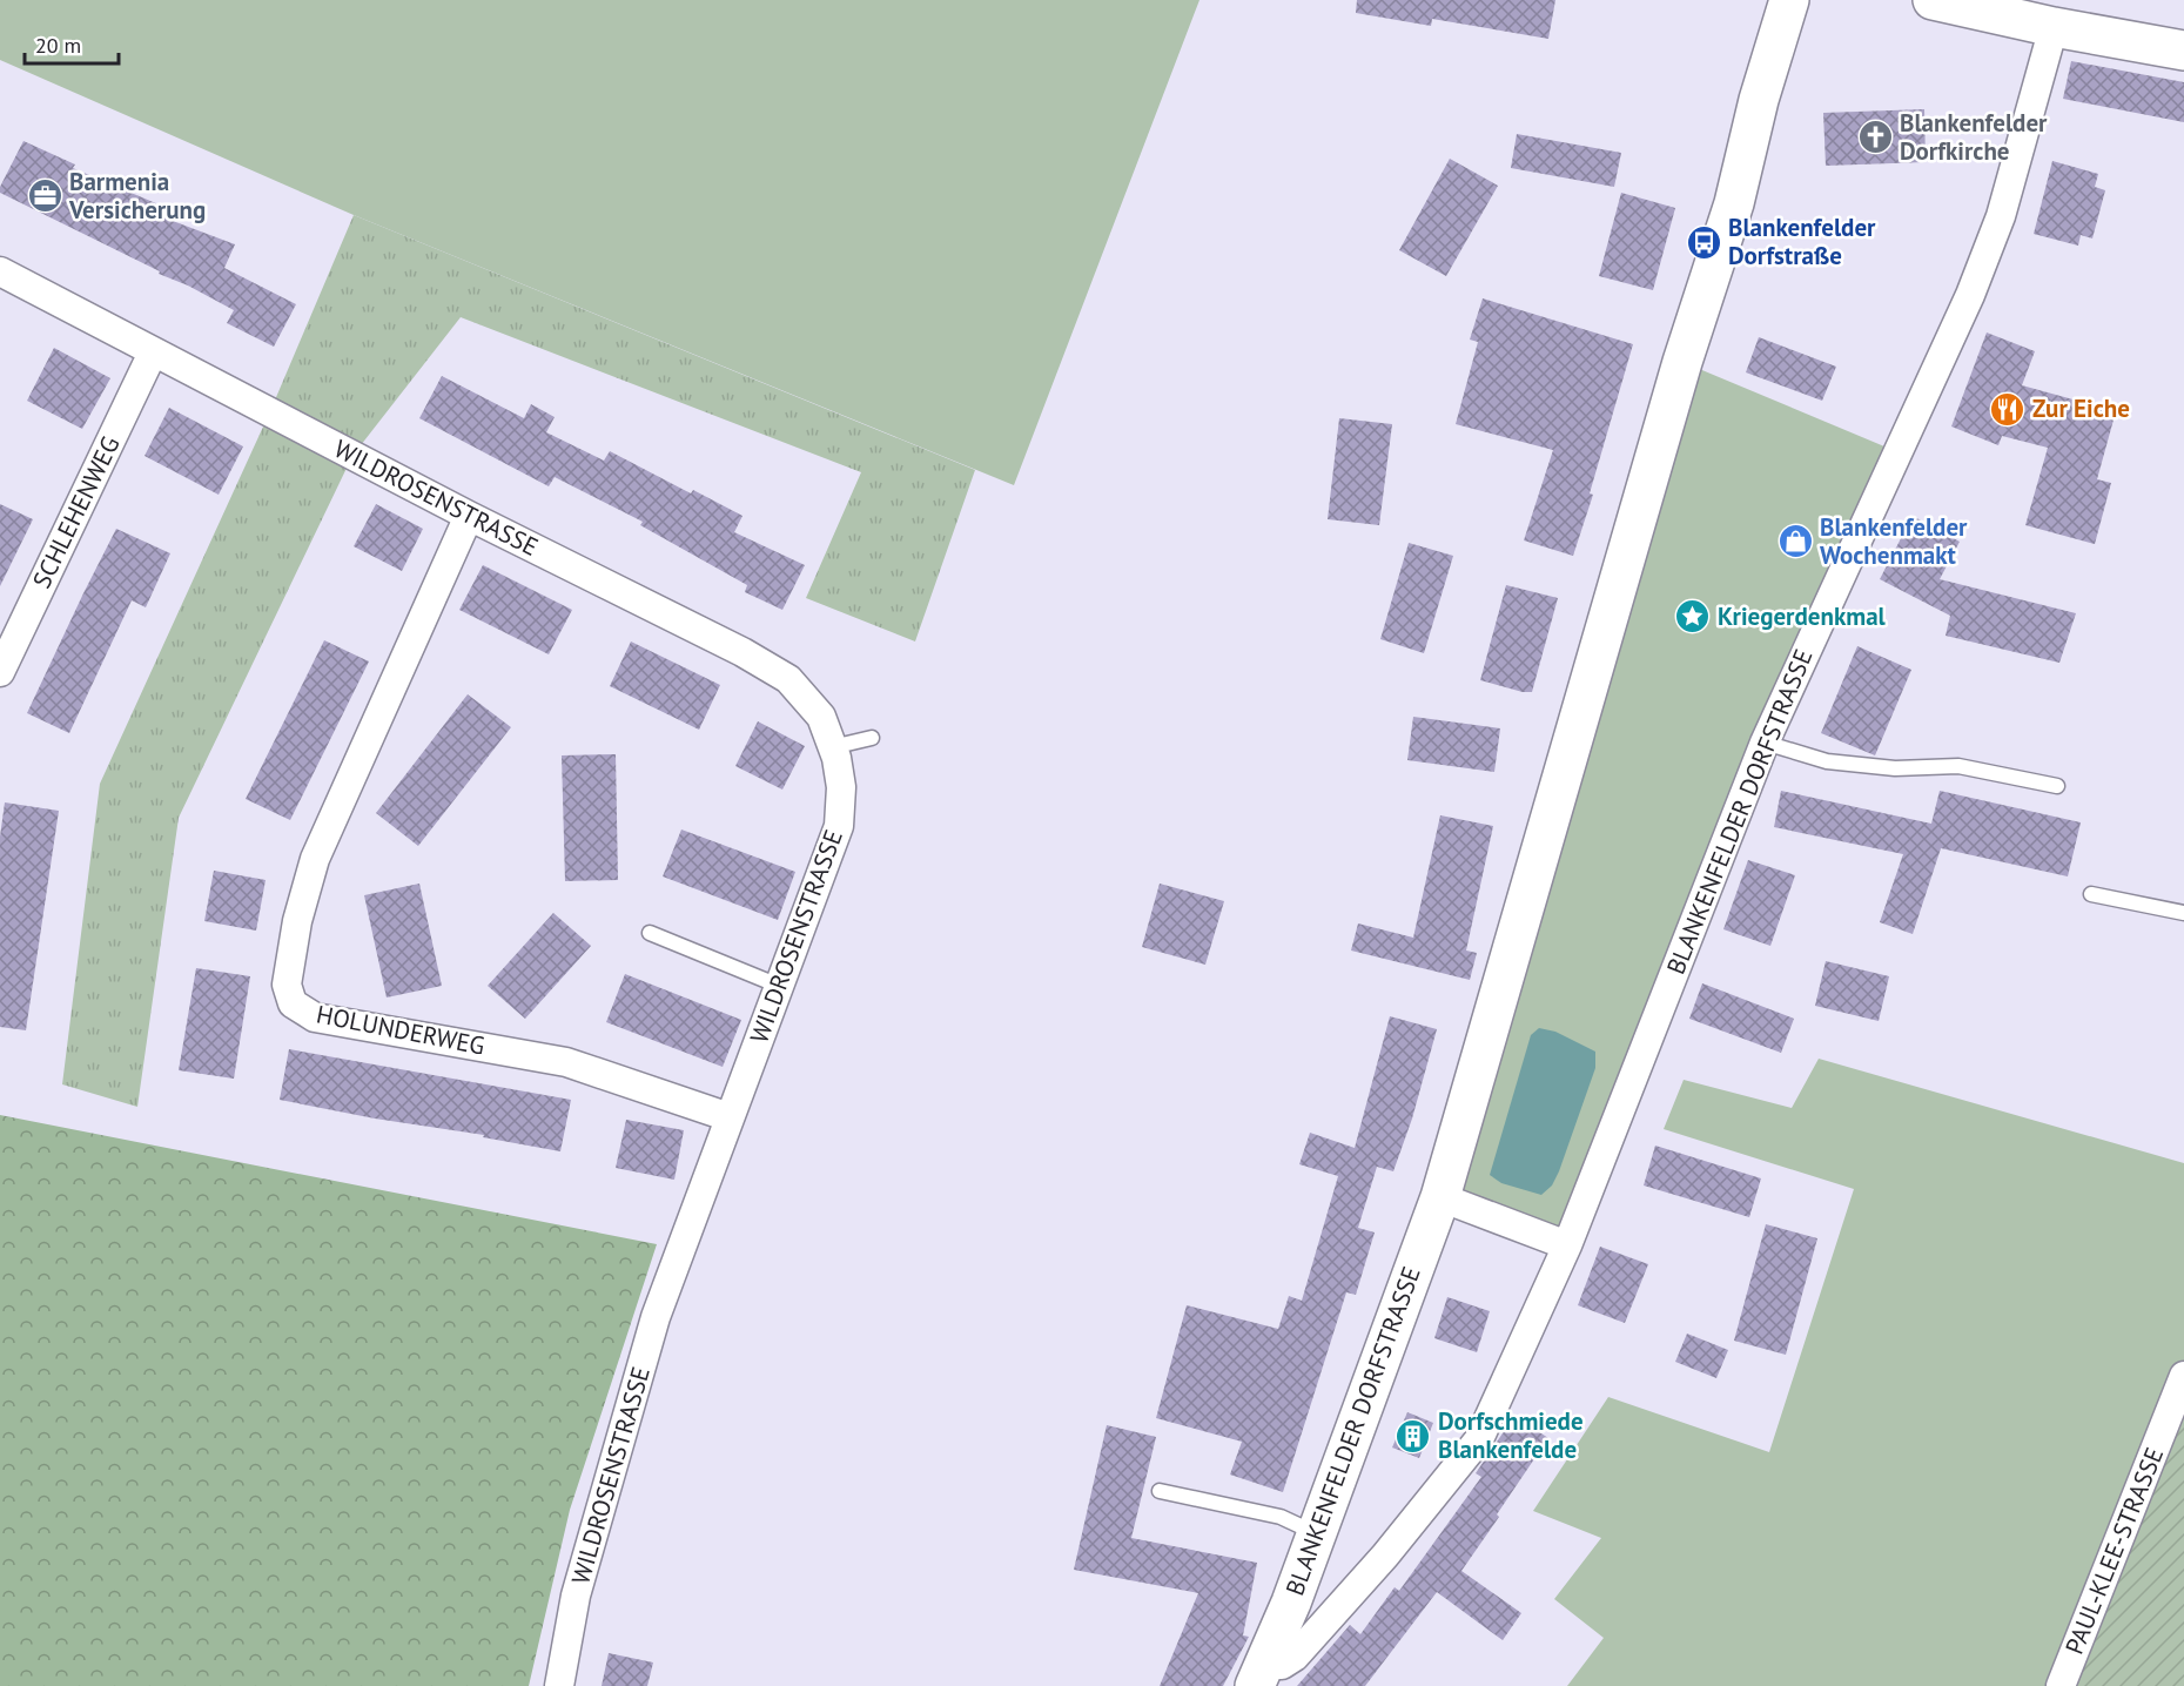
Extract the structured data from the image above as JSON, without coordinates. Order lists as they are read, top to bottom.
{
  "streets": {
    "main road": ["BLANKENFELDER DORFSTRASSE"],
    "street": [
      "WILDROSENSTRASSE",
      "SCHLEHENWEG",
      "HOLUNDERWEG",
      "PAUL-KLEE-STRASSE"
    ]
  },
  "crossings": [
    ["WILDROSENSTRASSE", "SCHLEHENWEG"],
    ["WILDROSENSTRASSE", "HOLUNDERWEG"]
  ],
  "places": {
    "church": ["Blankenfelder Dorfkirche"],
    "office": ["Barmenia Versicherung"],
    "bus stop": ["Blankenfelder Dorfstraße"],
    "restaurant": ["Zur Eiche"],
    "shop": ["Blankenfelder Wochenmakt"],
    "place": ["Kriegerdenkmal"],
    "building": ["Dorfschmiede Blankenfelde"]
  },
  "scale_bar": "20 m"
}
